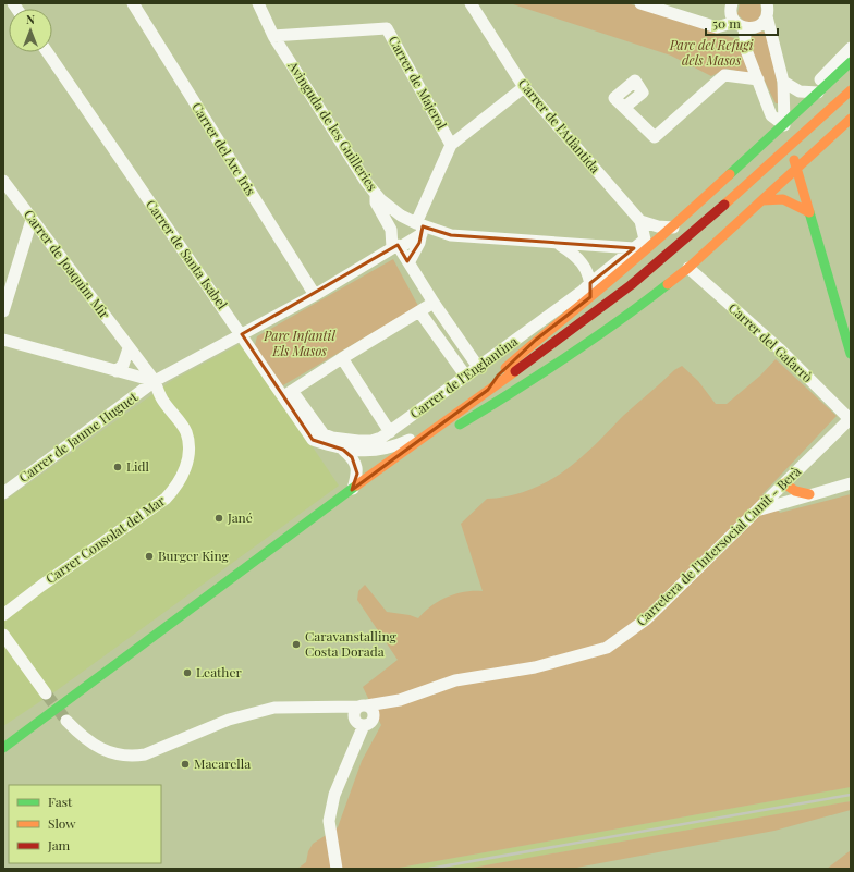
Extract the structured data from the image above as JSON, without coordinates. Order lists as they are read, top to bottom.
{
  "streets": {
    "street": [
      "Carrer de Majerol",
      "Avinguda de les Guilleries",
      "Carrer de l'Atlàntida",
      "Carrer del Arc Iris",
      "Carrer de Santa Isabel",
      "Carrer de Joaquim Mir",
      "Carrer del Gafarrò",
      "Carrer de l'Englantina",
      "Carrer de Jaume Huguet",
      "Carrer Consolat del Mar",
      "Carretera de l'Intersocial Cunit - Berà"
    ]
  },
  "crossings": [
    ["Carrer de Majerol", "Avinguda de les Guilleries"],
    ["Avinguda de les Guilleries", "Carrer de l'Englantina"],
    ["Avinguda de les Guilleries", "Carrer de Jaume Huguet"],
    ["Carrer de l'Atlàntida", "Carrer de l'Englantina"],
    ["Carrer del Arc Iris", "Carrer de Jaume Huguet"],
    ["Carrer de Santa Isabel", "Carrer de l'Englantina"],
    ["Carrer de Santa Isabel", "Carrer de Jaume Huguet"],
    ["Carrer de Joaquim Mir", "Carrer de Jaume Huguet"],
    ["Carrer de Joaquim Mir", "Carrer Consolat del Mar"],
    ["Carrer del Gafarrò", "Carretera de l'Intersocial Cunit - Berà"],
    ["Carrer de Jaume Huguet", "Carrer Consolat del Mar"]
  ],
  "parks": ["Parc del Refugi dels Masos", "Parc Infantil Els Masos"],
  "places": [
    "Lidl",
    "Jané",
    "Burger King",
    "Caravanstalling Costa Dorada",
    "Leather",
    "Macarella"
  ],
  "legend": ["Fast", "Slow", "Jam"],
  "scale_bar": "50 m",
  "north": "top"
}
